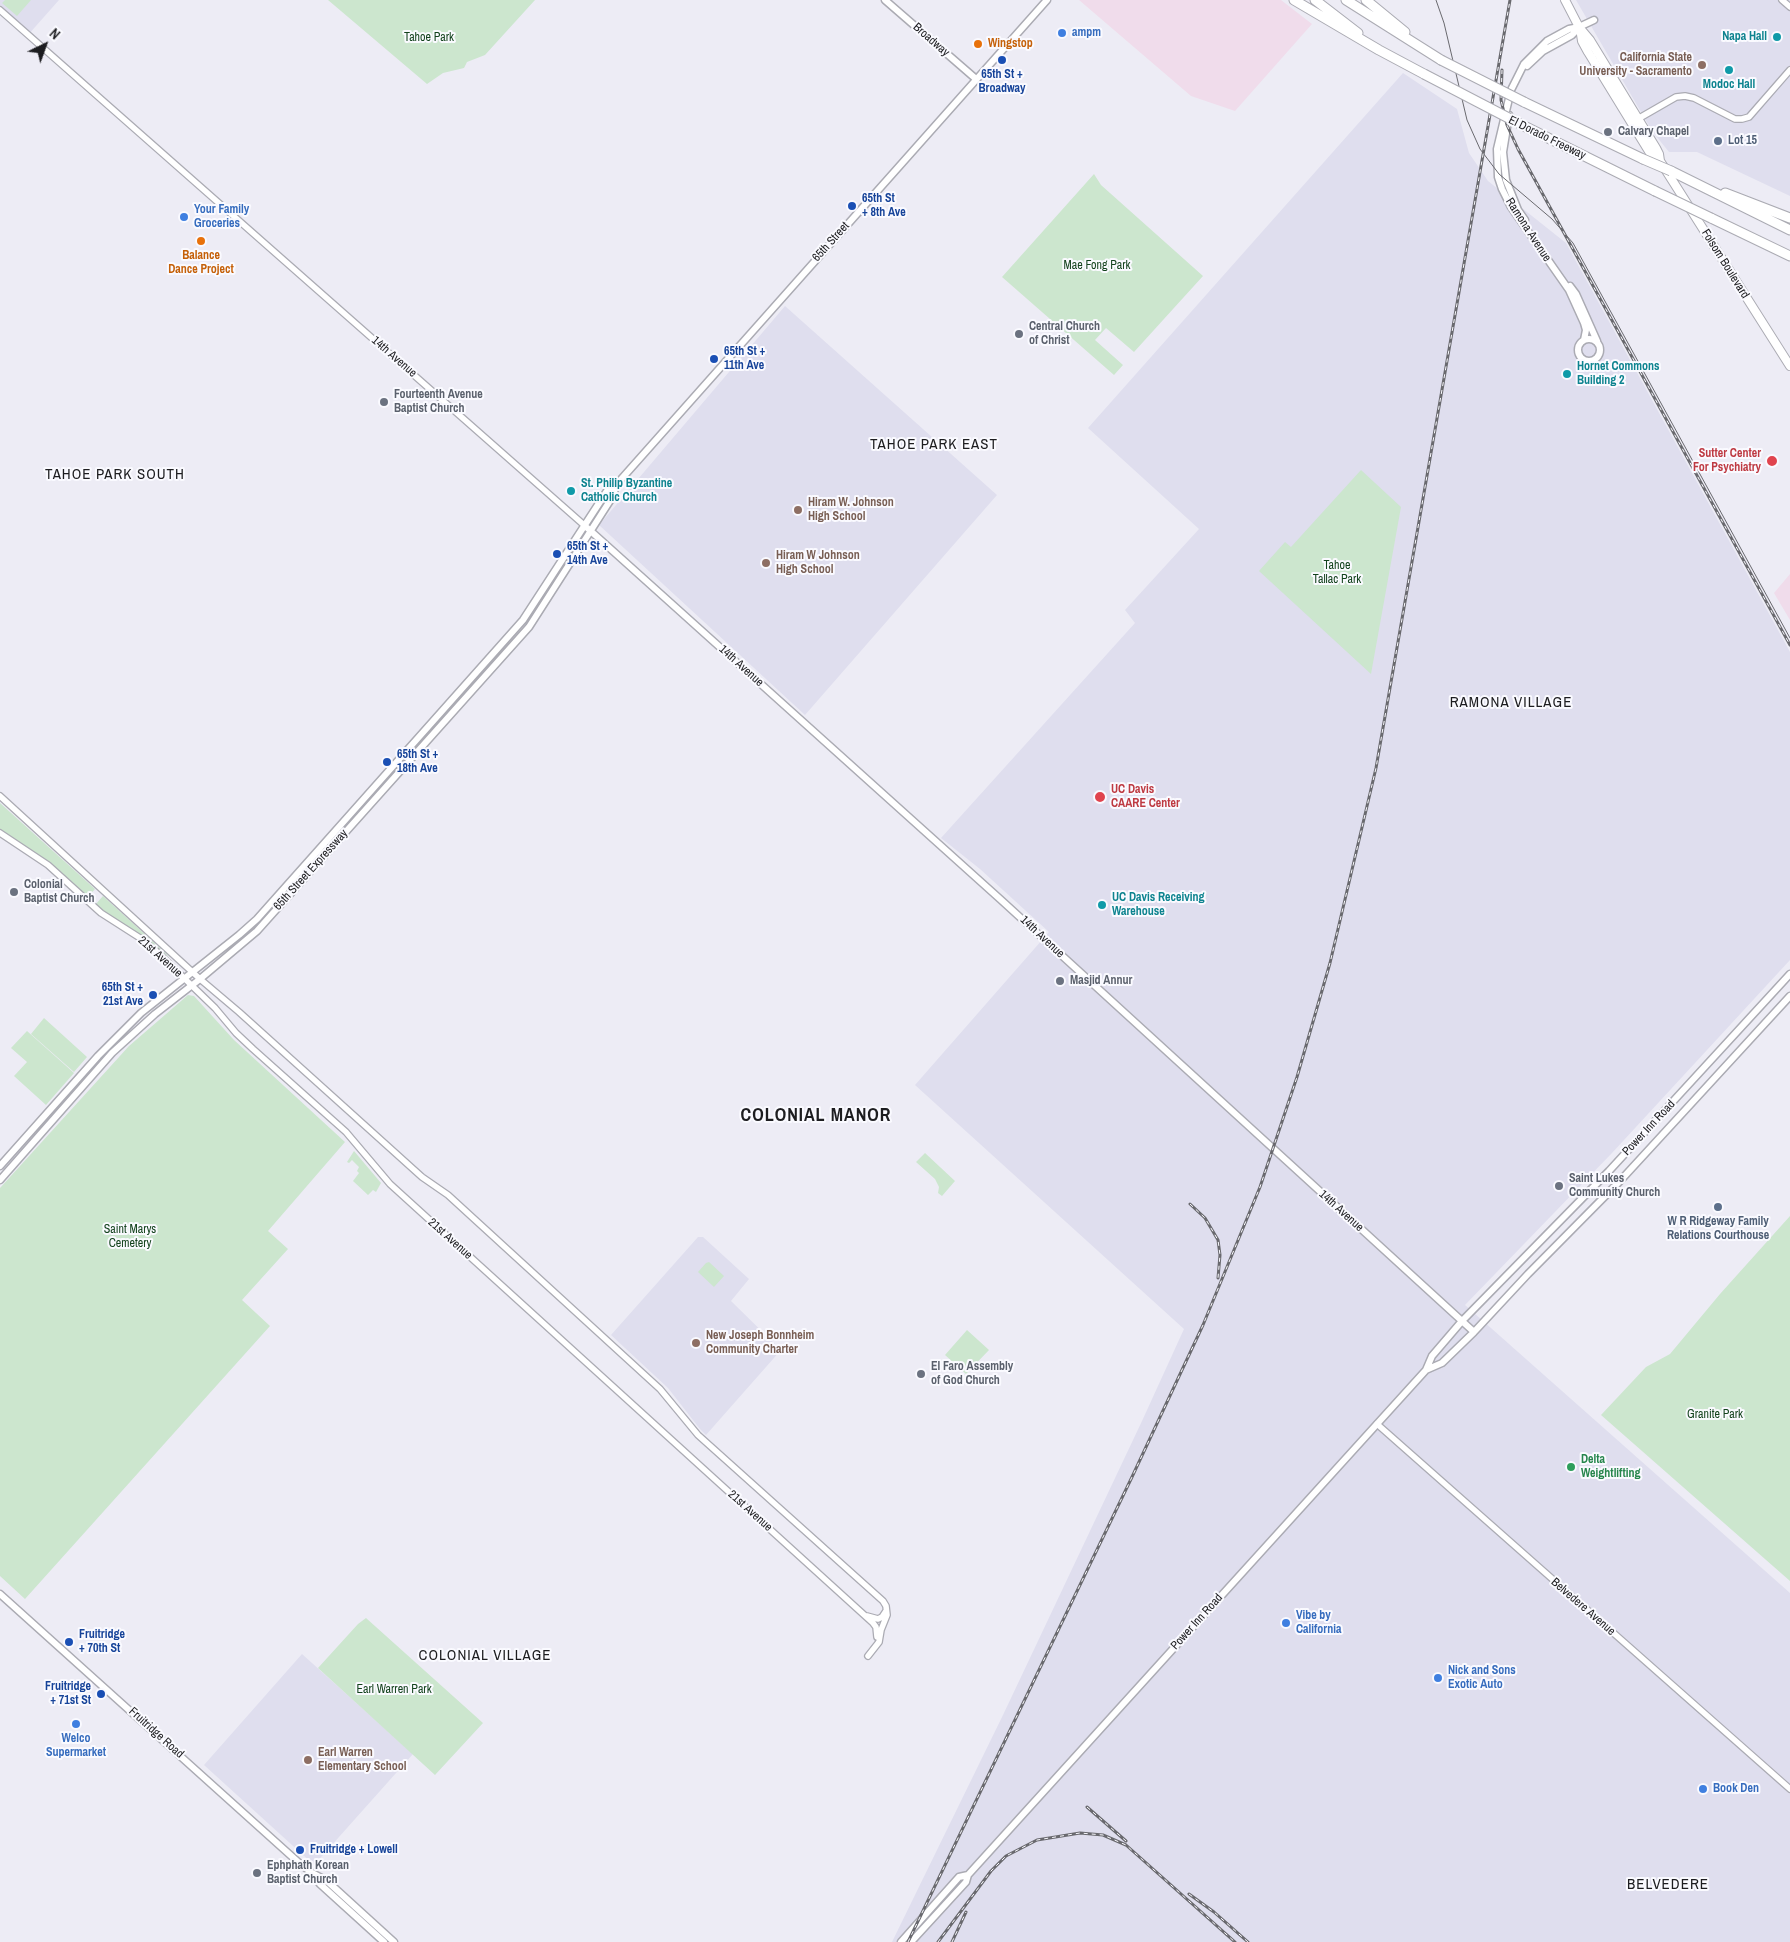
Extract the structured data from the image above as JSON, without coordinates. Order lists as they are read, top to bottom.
{
  "streets": {
    "highway": ["El Dorado Freeway"],
    "main road": [
      "Broadway",
      "Ramona Avenue",
      "65th Street",
      "Folsom Boulevard",
      "14th Avenue",
      "65th Street Expressway",
      "Power Inn Road",
      "Fruitridge Road"
    ],
    "street": ["21st Avenue", "Belvedere Avenue"]
  },
  "crossings": [
    ["Broadway", "65th Street"],
    ["Ramona Avenue", "Folsom Boulevard"],
    ["65th Street", "14th Avenue"],
    ["65th Street", "65th Street Expressway"],
    ["14th Avenue", "65th Street Expressway"],
    ["14th Avenue", "Power Inn Road"],
    ["65th Street Expressway", "21st Avenue"],
    ["Power Inn Road", "Belvedere Avenue"]
  ],
  "districts": [
    "TAHOE PARK EAST",
    "TAHOE PARK SOUTH",
    "RAMONA VILLAGE",
    "COLONIAL MANOR",
    "COLONIAL VILLAGE",
    "BELVEDERE"
  ],
  "parks": [
    "Tahoe Park",
    "Mae Fong Park",
    "Tahoe Tallac Park",
    "Saint Marys Cemetery",
    "Granite Park",
    "Earl Warren Park"
  ],
  "places": [
    "ampm",
    "Napa Hall",
    "Wingstop",
    "65th St + Broadway",
    "California State University - Sacramento",
    "Modoc Hall",
    "Calvary Chapel",
    "Lot 15",
    "65th St + 8th Ave",
    "Your Family Groceries",
    "Balance Dance Project",
    "Central Church of Christ",
    "65th St + 11th Ave",
    "Hornet Commons Building 2",
    "Fourteenth Avenue Baptist Church",
    "Sutter Center For Psychiatry",
    "St. Philip Byzantine Catholic Church",
    "Hiram W. Johnson High School",
    "65th St + 14th Ave",
    "Hiram W Johnson High School",
    "65th St + 18th Ave",
    "UC Davis CAARE Center",
    "Colonial Baptist Church",
    "UC Davis Receiving Warehouse",
    "Masjid Annur",
    "65th St + 21st Ave",
    "Saint Lukes Community Church",
    "W R Ridgeway Family Relations Courthouse",
    "New Joseph Bonnheim Community Charter",
    "El Faro Assembly of God Church",
    "Delta Weightlifting",
    "Vibe by California",
    "Fruitridge + 70th St",
    "Nick and Sons Exotic Auto",
    "Fruitridge + 71st St",
    "Welco Supermarket",
    "Earl Warren Elementary School",
    "Book Den",
    "Fruitridge + Lowell",
    "Ephphath Korean Baptist Church"
  ],
  "north": "top right"
}
